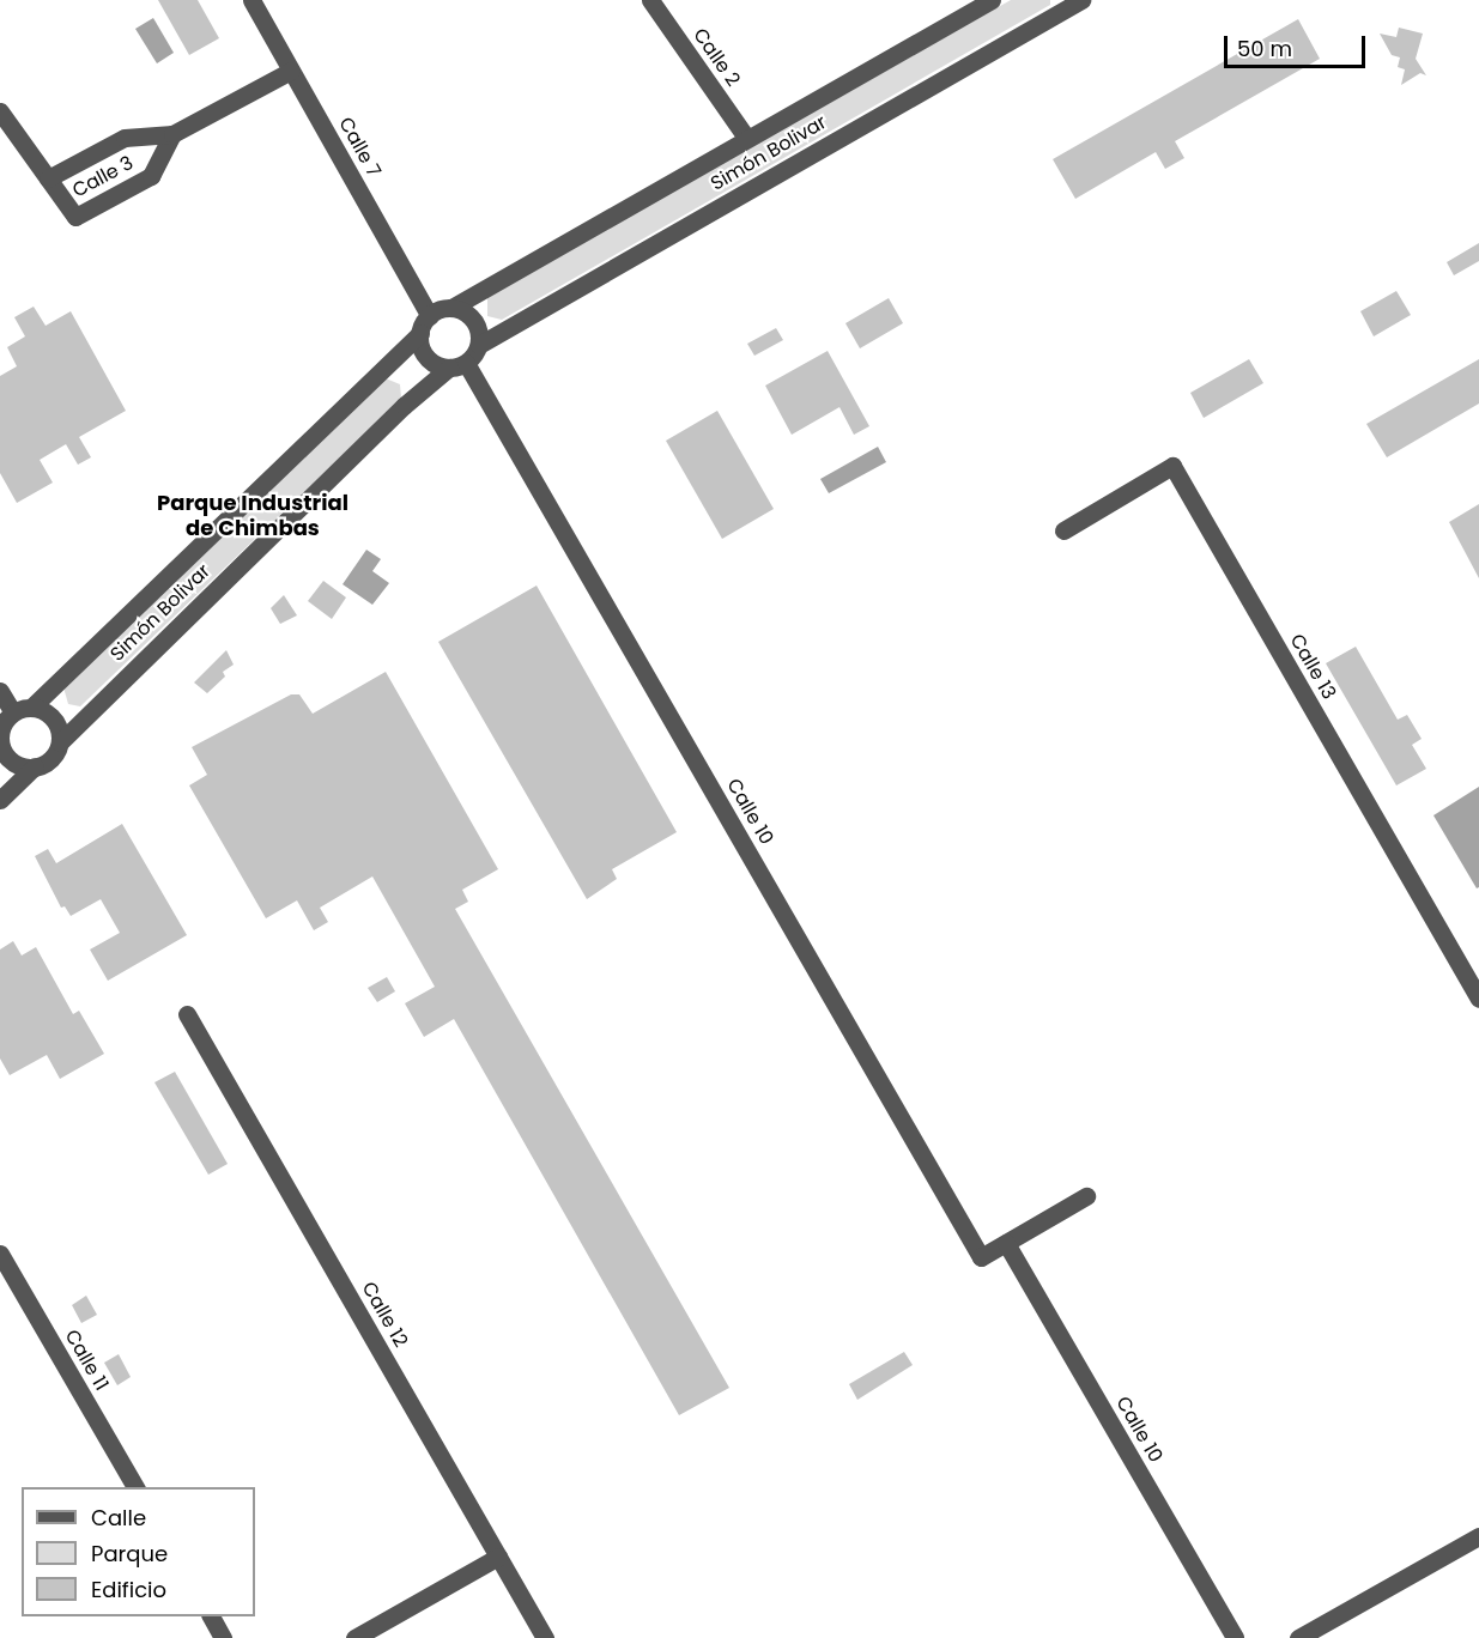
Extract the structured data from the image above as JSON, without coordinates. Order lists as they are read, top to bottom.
{
  "streets": {
    "street": [
      "Calle 2",
      "Calle 7",
      "Simón Bolivar",
      "Calle 3",
      "Calle 13",
      "Calle 10",
      "Calle 12",
      "Calle 11"
    ]
  },
  "crossings": [
    ["Calle 2", "Simón Bolivar"],
    ["Calle 7", "Simón Bolivar"],
    ["Calle 7", "Calle 3"],
    ["Calle 7", "Calle 10"],
    ["Simón Bolivar", "Calle 10"]
  ],
  "districts": ["Parque Industrial de Chimbas"],
  "legend": ["Calle", "Parque", "Edificio"],
  "scale_bar": "50 m"
}
